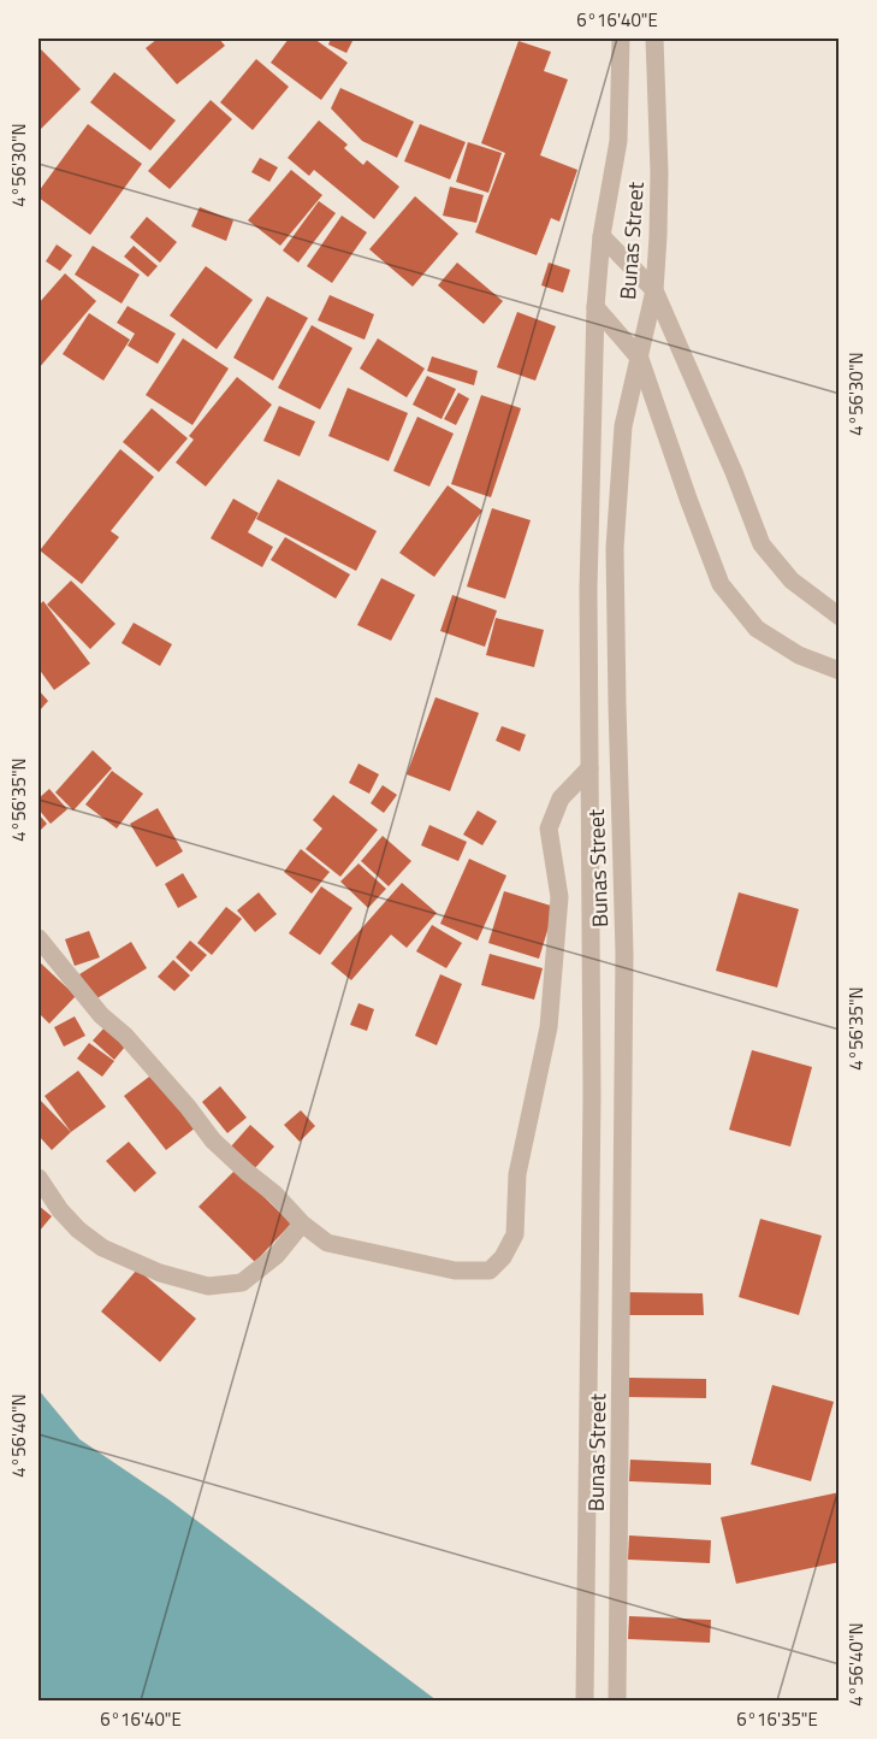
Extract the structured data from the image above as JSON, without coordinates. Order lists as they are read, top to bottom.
{
  "streets": {
    "street": ["Bunas Street"]
  },
  "coordinates": [
    "6°16'40\"E",
    "4°56'30\"N",
    "4°56'35\"N",
    "4°56'40\"N",
    "6°16'35\"E"
  ]
}
